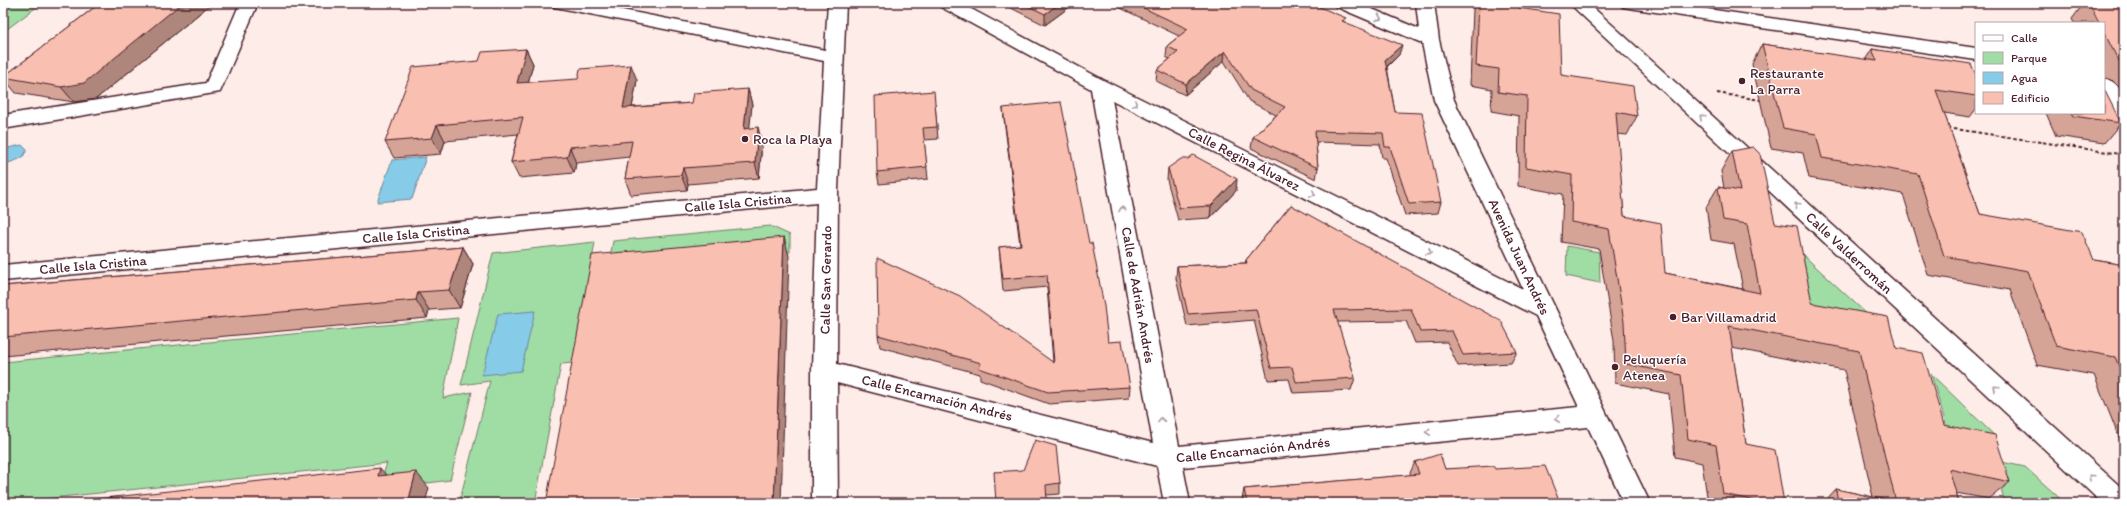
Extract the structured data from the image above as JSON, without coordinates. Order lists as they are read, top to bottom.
{
  "streets": {
    "street": [
      "Calle Regina Álvarez",
      "Calle Isla Cristina",
      "Calle Valderromán",
      "Avenida Juan Andrés",
      "Calle San Gerardo",
      "Calle de Adrián Andrés",
      "Calle Encarnación Andrés"
    ]
  },
  "crossings": [
    ["Calle Regina Álvarez", "Avenida Juan Andrés"],
    ["Calle Regina Álvarez", "Calle de Adrián Andrés"],
    ["Calle Isla Cristina", "Calle San Gerardo"],
    ["Avenida Juan Andrés", "Calle Encarnación Andrés"],
    ["Calle San Gerardo", "Calle Encarnación Andrés"],
    ["Calle de Adrián Andrés", "Calle Encarnación Andrés"]
  ],
  "one_way": [
    "Calle Regina Álvarez",
    "Calle Valderromán",
    "Calle de Adrián Andrés",
    "Calle Encarnación Andrés"
  ],
  "places": [
    "Restaurante La Parra",
    "Roca la Playa",
    "Bar Villamadrid",
    "Peluquería Atenea"
  ],
  "legend": [
    "Calle",
    "Parque",
    "Agua",
    "Edificio"
  ]
}
